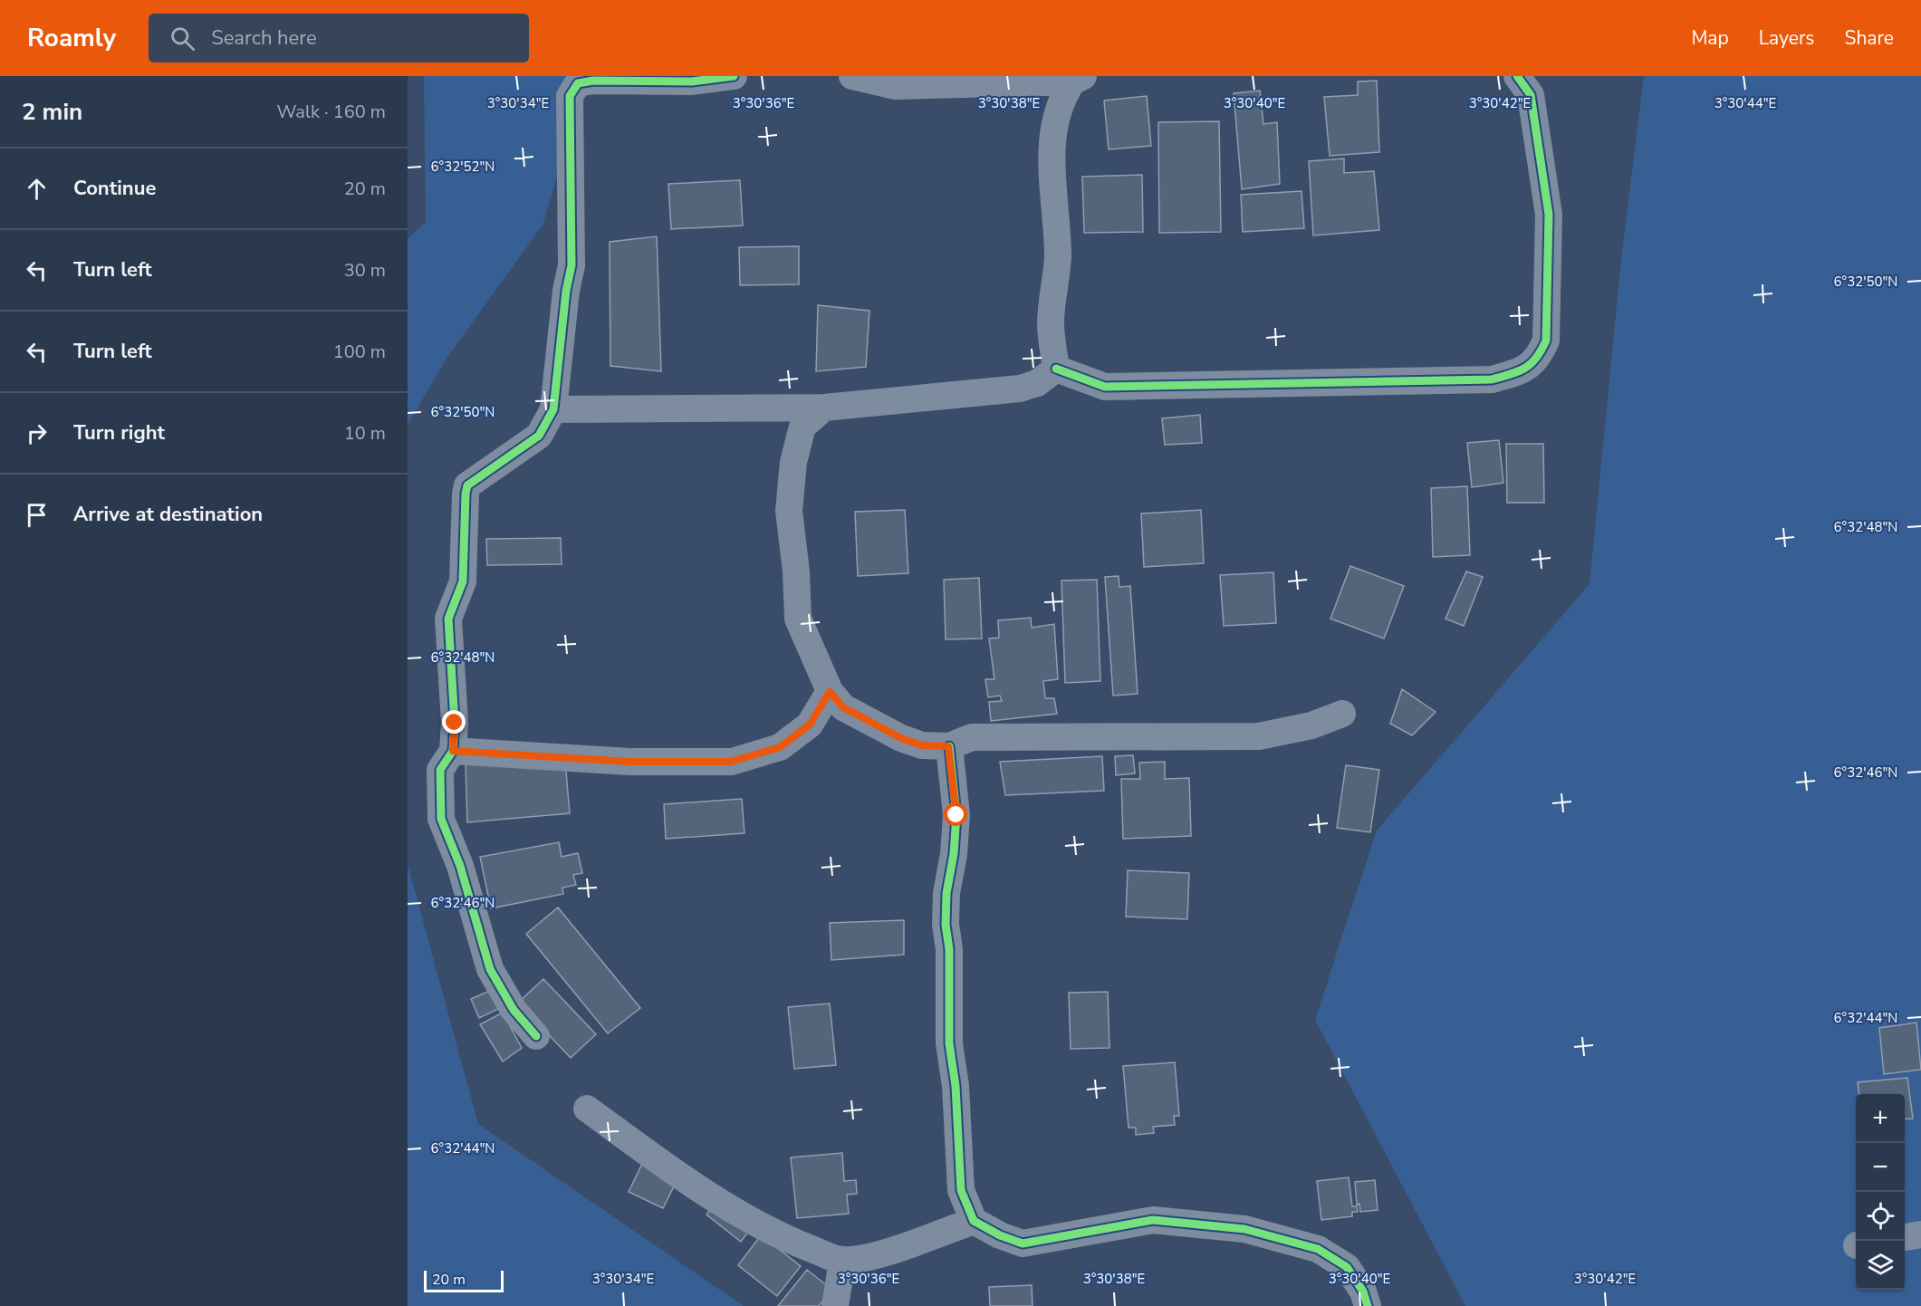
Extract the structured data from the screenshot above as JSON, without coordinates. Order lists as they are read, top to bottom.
{
  "scale_bar": "20 m",
  "page": {
    "header": "Roamly",
    "search": "Search here",
    "nav": ["Map", "Layers", "Share"],
    "heading": ["2 min", "Walk · 160 m"],
    "list": [
      ["Continue", "20 m"],
      ["Turn left", "30 m"],
      ["Turn left", "100 m"],
      ["Turn right", "10 m"],
      "Arrive at destination"
    ],
    "map_buttons": ["+", "−"],
    "scale": "20 m"
  },
  "coordinates": [
    "3°30'34\"E",
    "3°30'36\"E",
    "3°30'38\"E",
    "3°30'40\"E",
    "3°30'42\"E",
    "3°30'44\"E",
    "6°32'52\"N",
    "6°32'50\"N",
    "6°32'48\"N",
    "6°32'46\"N",
    "6°32'44\"N"
  ]
}
